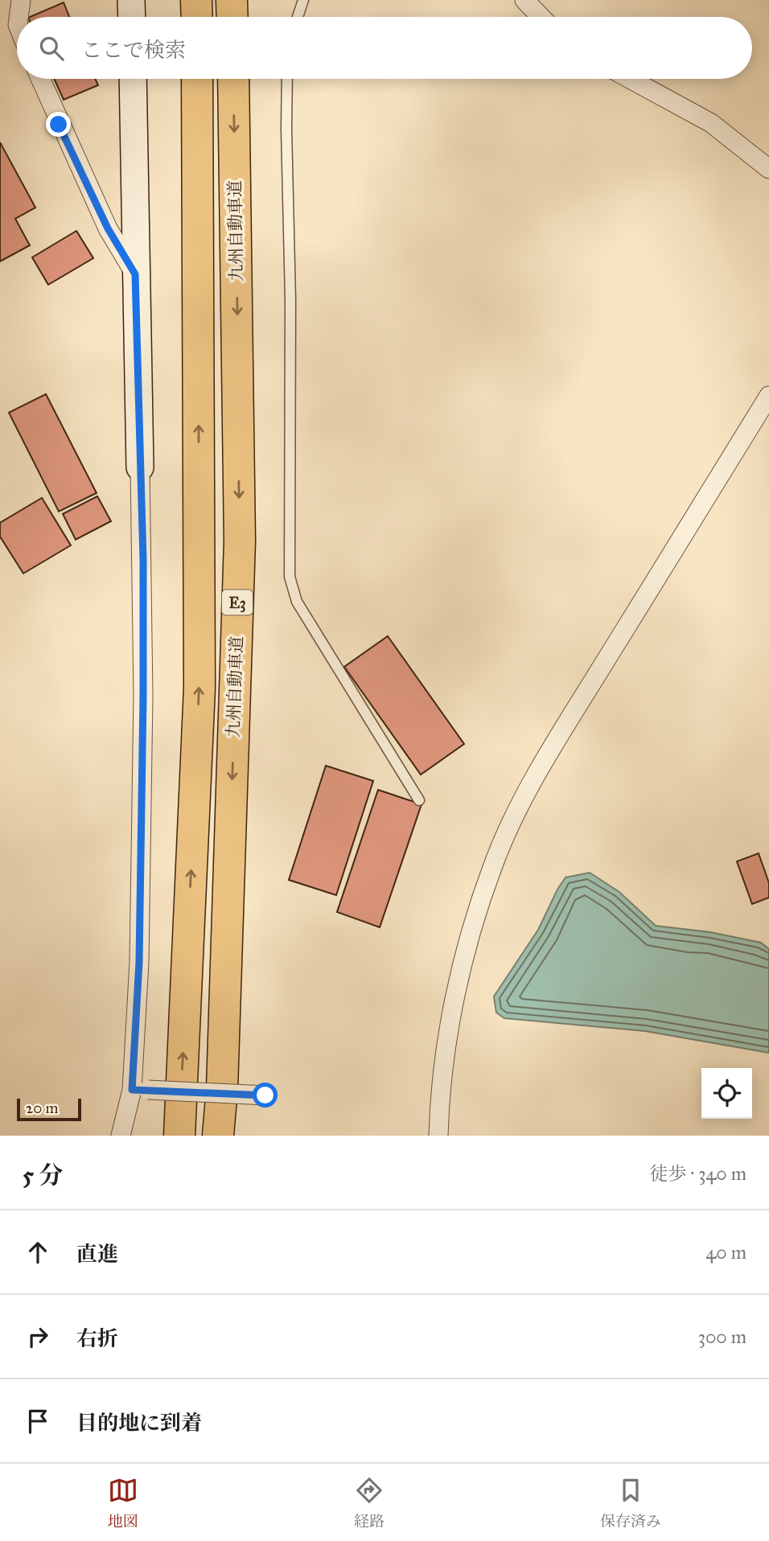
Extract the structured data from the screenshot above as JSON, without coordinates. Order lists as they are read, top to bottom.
{
  "streets": {
    "highway": ["九州自動車道", "E3"]
  },
  "scale_bar": "20 m",
  "page": {
    "search": "ここで検索",
    "scale": "20 m",
    "heading": ["5 分", "徒歩 · 340 m"],
    "list": [
      ["直進", "40 m"],
      ["右折", "300 m"],
      "目的地に到着"
    ],
    "nav": ["地図", "経路", "保存済み"]
  }
}
